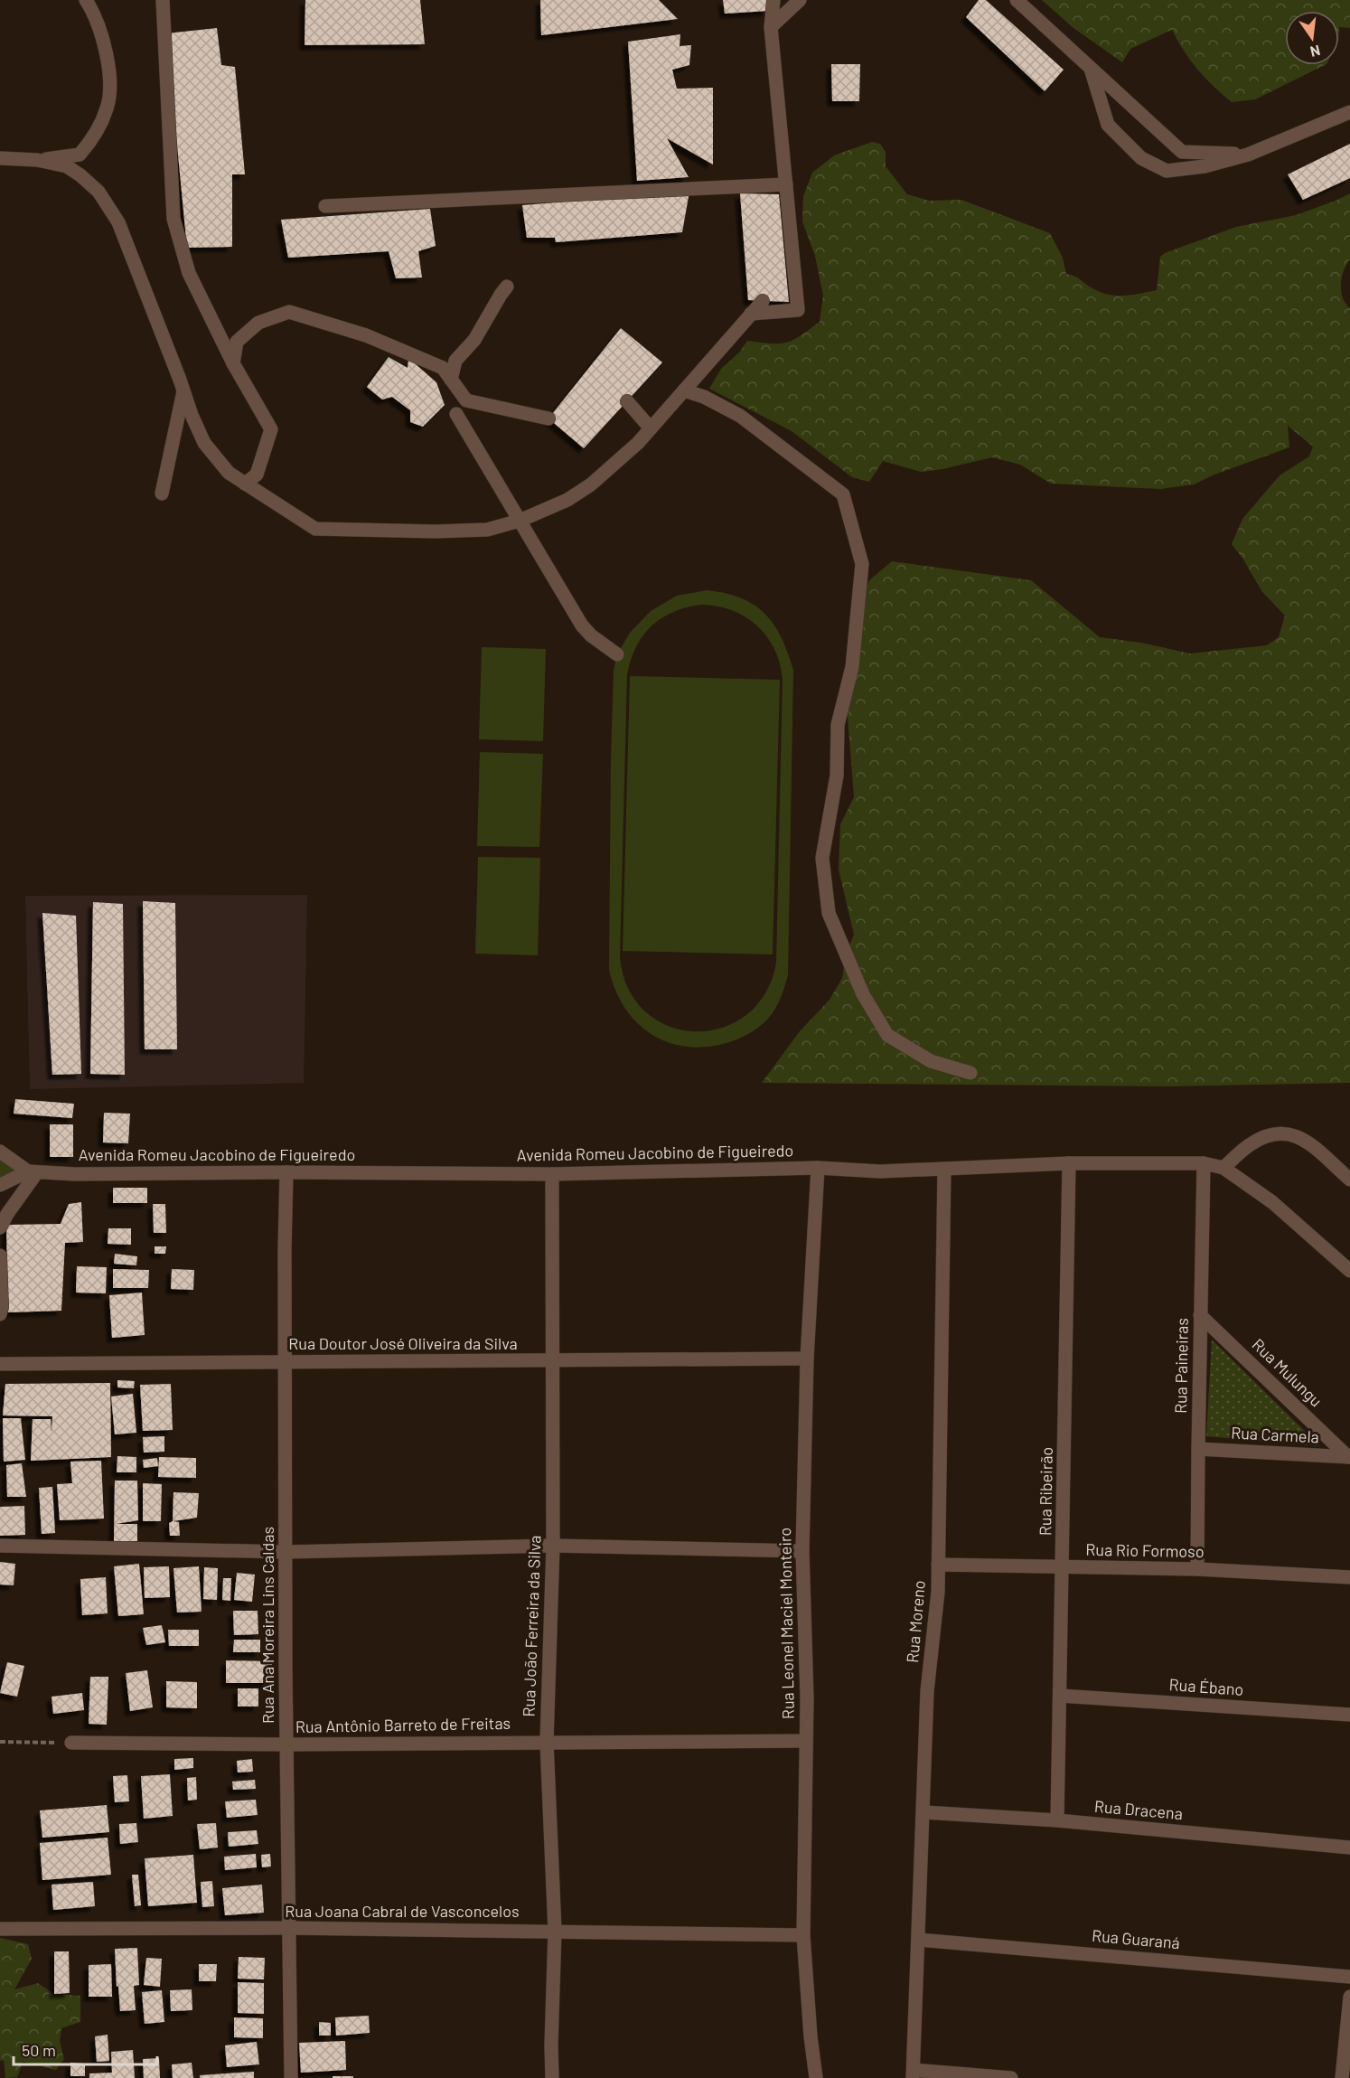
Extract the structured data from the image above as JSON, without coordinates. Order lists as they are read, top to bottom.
{
  "streets": {
    "street": [
      "Avenida Romeu Jacobino de Figueiredo",
      "Rua Doutor José Oliveira da Silva",
      "Rua Paineiras",
      "Rua Mulungu",
      "Rua Carmela",
      "Rua Ribeirão",
      "Rua Rio Formoso",
      "Rua Moreno",
      "Rua Leonel Maciel Monteiro",
      "Rua Ana Moreira Lins Caldas",
      "Rua João Ferreira da Silva",
      "Rua Ébano",
      "Rua Antônio Barreto de Freitas",
      "Rua Dracena",
      "Rua Joana Cabral de Vasconcelos",
      "Rua Guaraná"
    ]
  },
  "crossings": [
    ["Avenida Romeu Jacobino de Figueiredo", "Rua Paineiras"],
    ["Avenida Romeu Jacobino de Figueiredo", "Rua Ribeirão"],
    ["Avenida Romeu Jacobino de Figueiredo", "Rua Moreno"],
    ["Avenida Romeu Jacobino de Figueiredo", "Rua Leonel Maciel Monteiro"],
    ["Avenida Romeu Jacobino de Figueiredo", "Rua Ana Moreira Lins Caldas"],
    ["Avenida Romeu Jacobino de Figueiredo", "Rua João Ferreira da Silva"],
    ["Rua Doutor José Oliveira da Silva", "Rua Leonel Maciel Monteiro"],
    ["Rua Doutor José Oliveira da Silva", "Rua Ana Moreira Lins Caldas"],
    ["Rua Doutor José Oliveira da Silva", "Rua João Ferreira da Silva"],
    ["Rua Paineiras", "Rua Mulungu"],
    ["Rua Paineiras", "Rua Carmela"],
    ["Rua Paineiras", "Rua Rio Formoso"],
    ["Rua Mulungu", "Rua Carmela"],
    ["Rua Ribeirão", "Rua Rio Formoso"],
    ["Rua Ribeirão", "Rua Ébano"],
    ["Rua Ribeirão", "Rua Dracena"],
    ["Rua Rio Formoso", "Rua Moreno"],
    ["Rua Moreno", "Rua Dracena"],
    ["Rua Moreno", "Rua Guaraná"],
    ["Rua Leonel Maciel Monteiro", "Rua Antônio Barreto de Freitas"],
    ["Rua Leonel Maciel Monteiro", "Rua Joana Cabral de Vasconcelos"],
    ["Rua Ana Moreira Lins Caldas", "Rua Antônio Barreto de Freitas"],
    ["Rua Ana Moreira Lins Caldas", "Rua Joana Cabral de Vasconcelos"],
    ["Rua João Ferreira da Silva", "Rua Antônio Barreto de Freitas"],
    ["Rua João Ferreira da Silva", "Rua Joana Cabral de Vasconcelos"]
  ],
  "scale_bar": "50 m",
  "north": "bottom"
}
